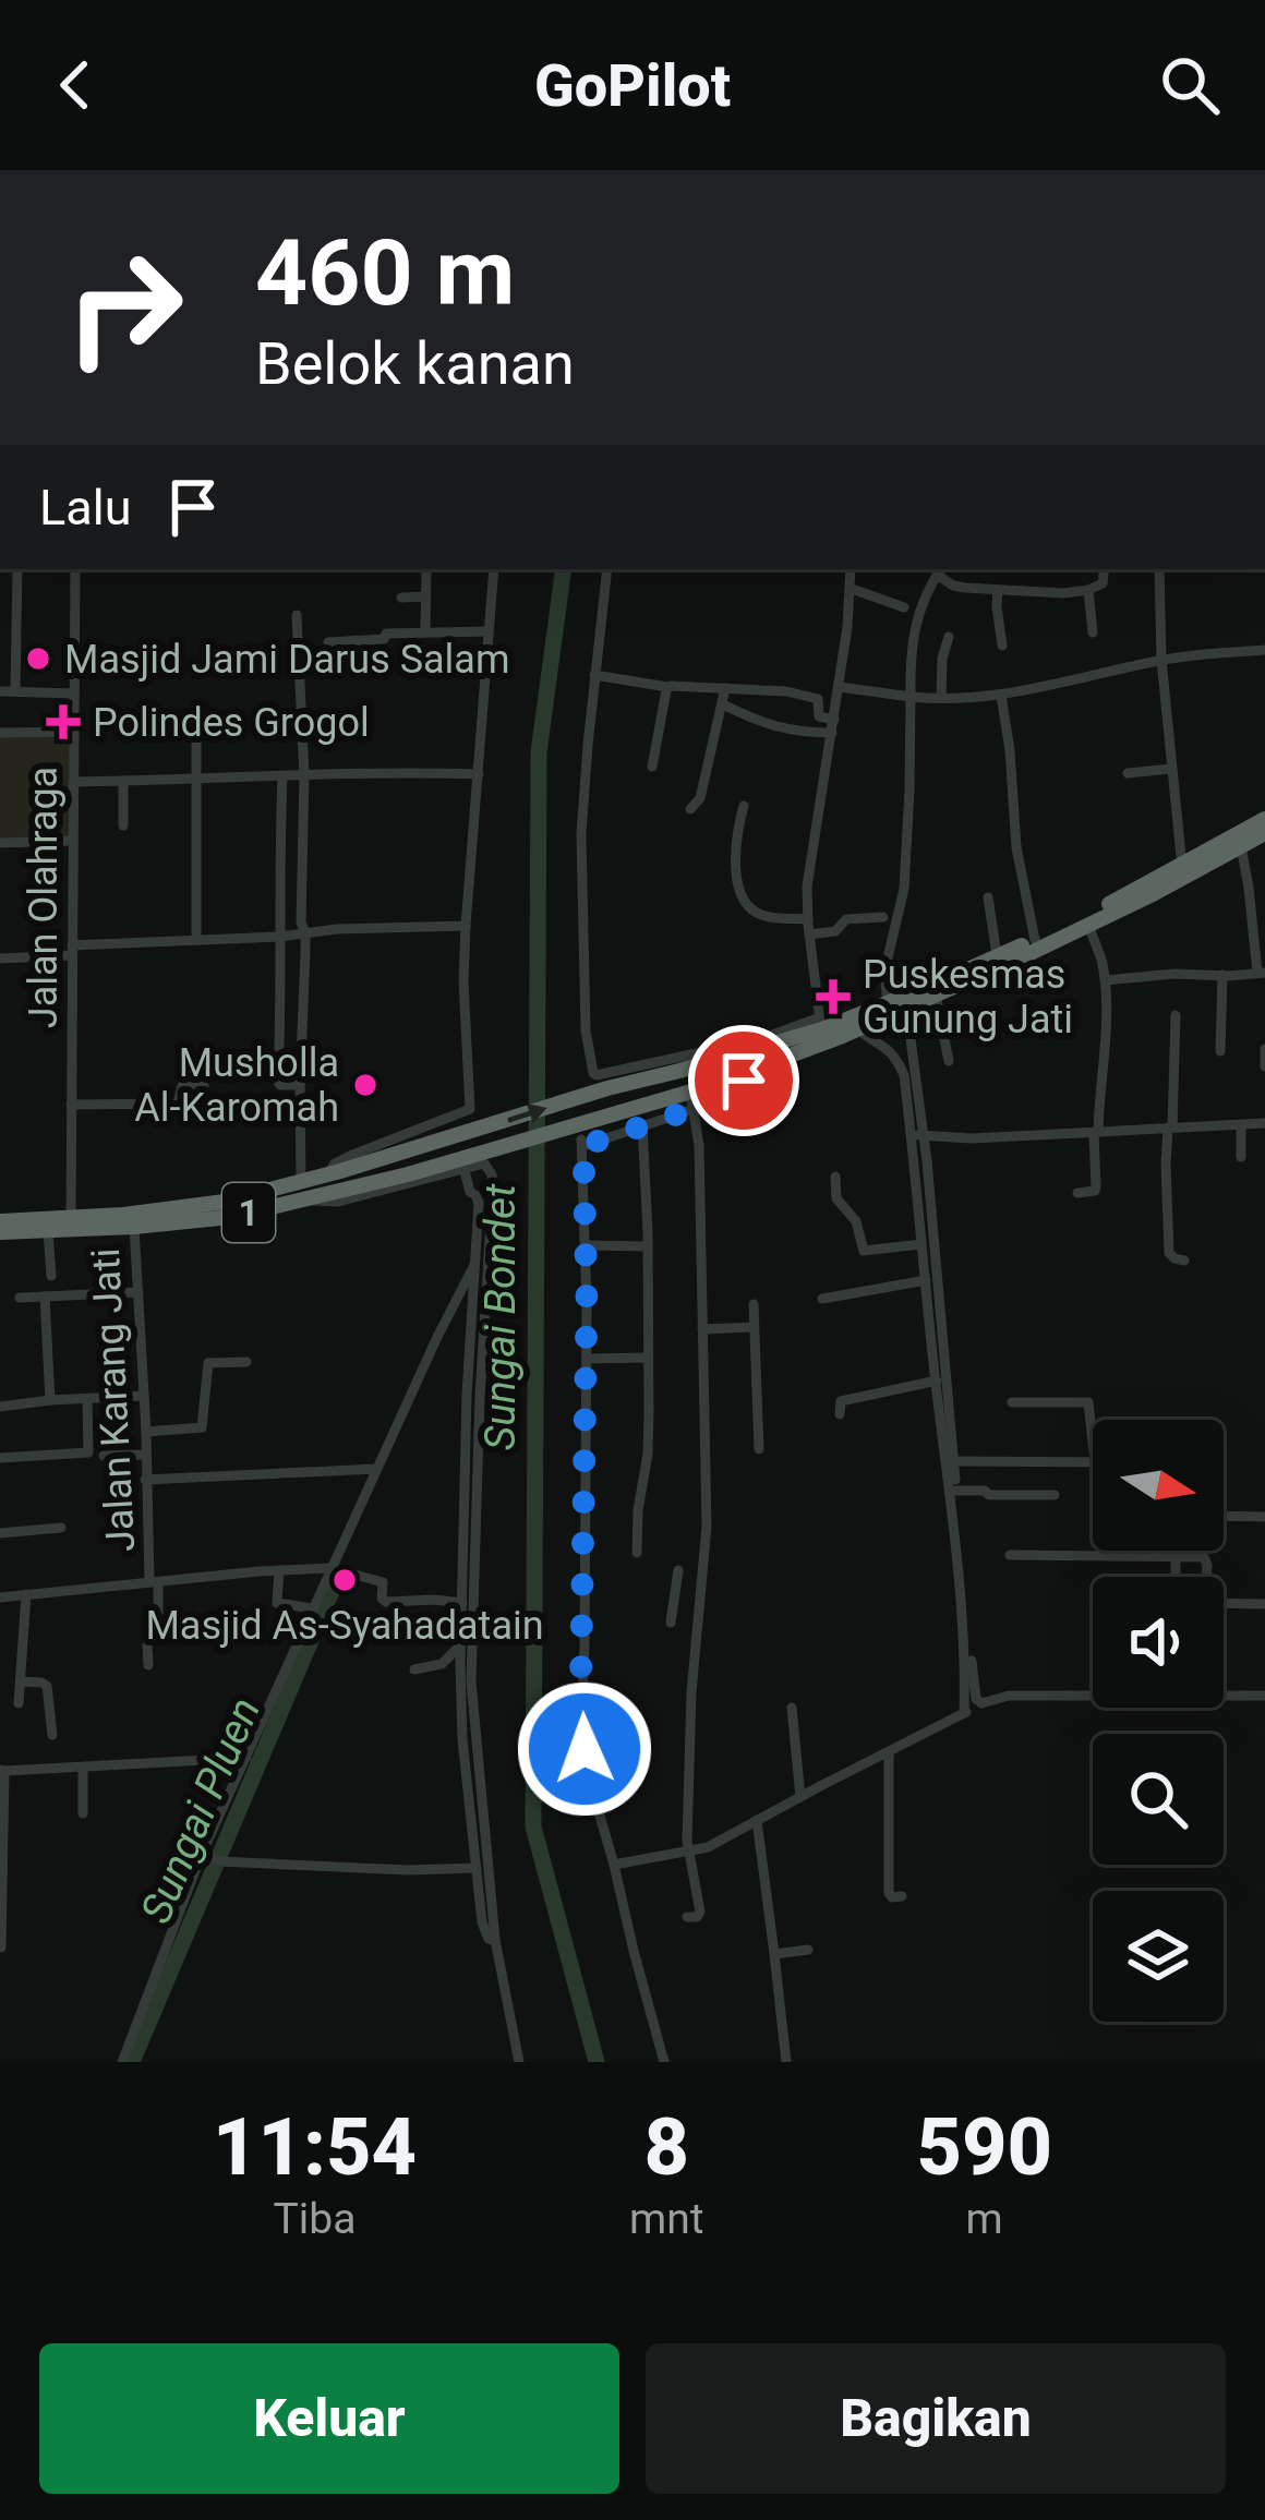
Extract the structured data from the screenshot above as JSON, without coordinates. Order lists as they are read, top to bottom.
{
  "streets": {
    "highway": ["1"],
    "street": ["Jalan Olahraga", "Jalan Karang Jati"]
  },
  "crossings": [
    ["Jalan Olahraga", "1"],
    ["1", "Jalan Karang Jati"]
  ],
  "water": ["Sungai Bondet", "Sungai Pluen"],
  "places": {
    "other": ["Masjid Jami Darus Salam", "Musholla Al-Karomah", "Masjid As-Syahadatain"],
    "health": ["Polindes Grogol", "Puskesmas Gunung Jati"]
  },
  "north": "right",
  "page": {
    "header": "GoPilot",
    "turn": ["460 m", "Belok kanan"],
    "then": "Lalu",
    "eta": [
      "11:54",
      "Tiba",
      "8",
      "mnt",
      "590",
      "m"
    ],
    "buttons": ["Keluar", "Bagikan"]
  }
}
